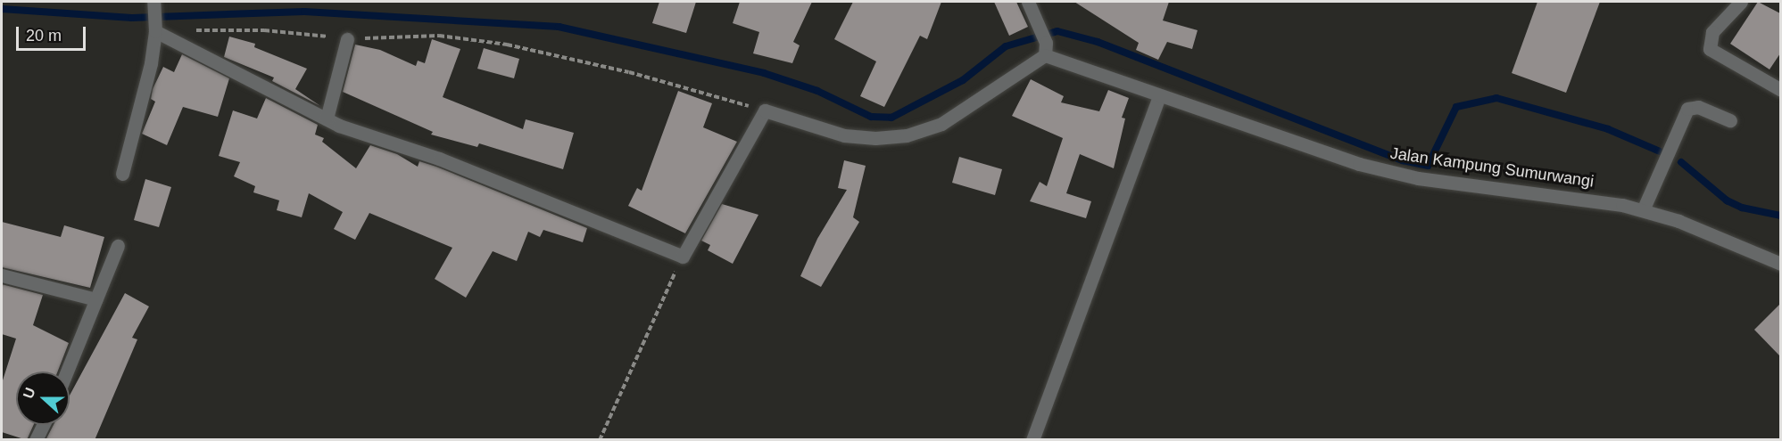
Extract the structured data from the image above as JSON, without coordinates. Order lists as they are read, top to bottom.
{
  "streets": {
    "street": ["Jalan Kampung Sumurwangi"]
  },
  "scale_bar": "20 m",
  "north": "left"
}
